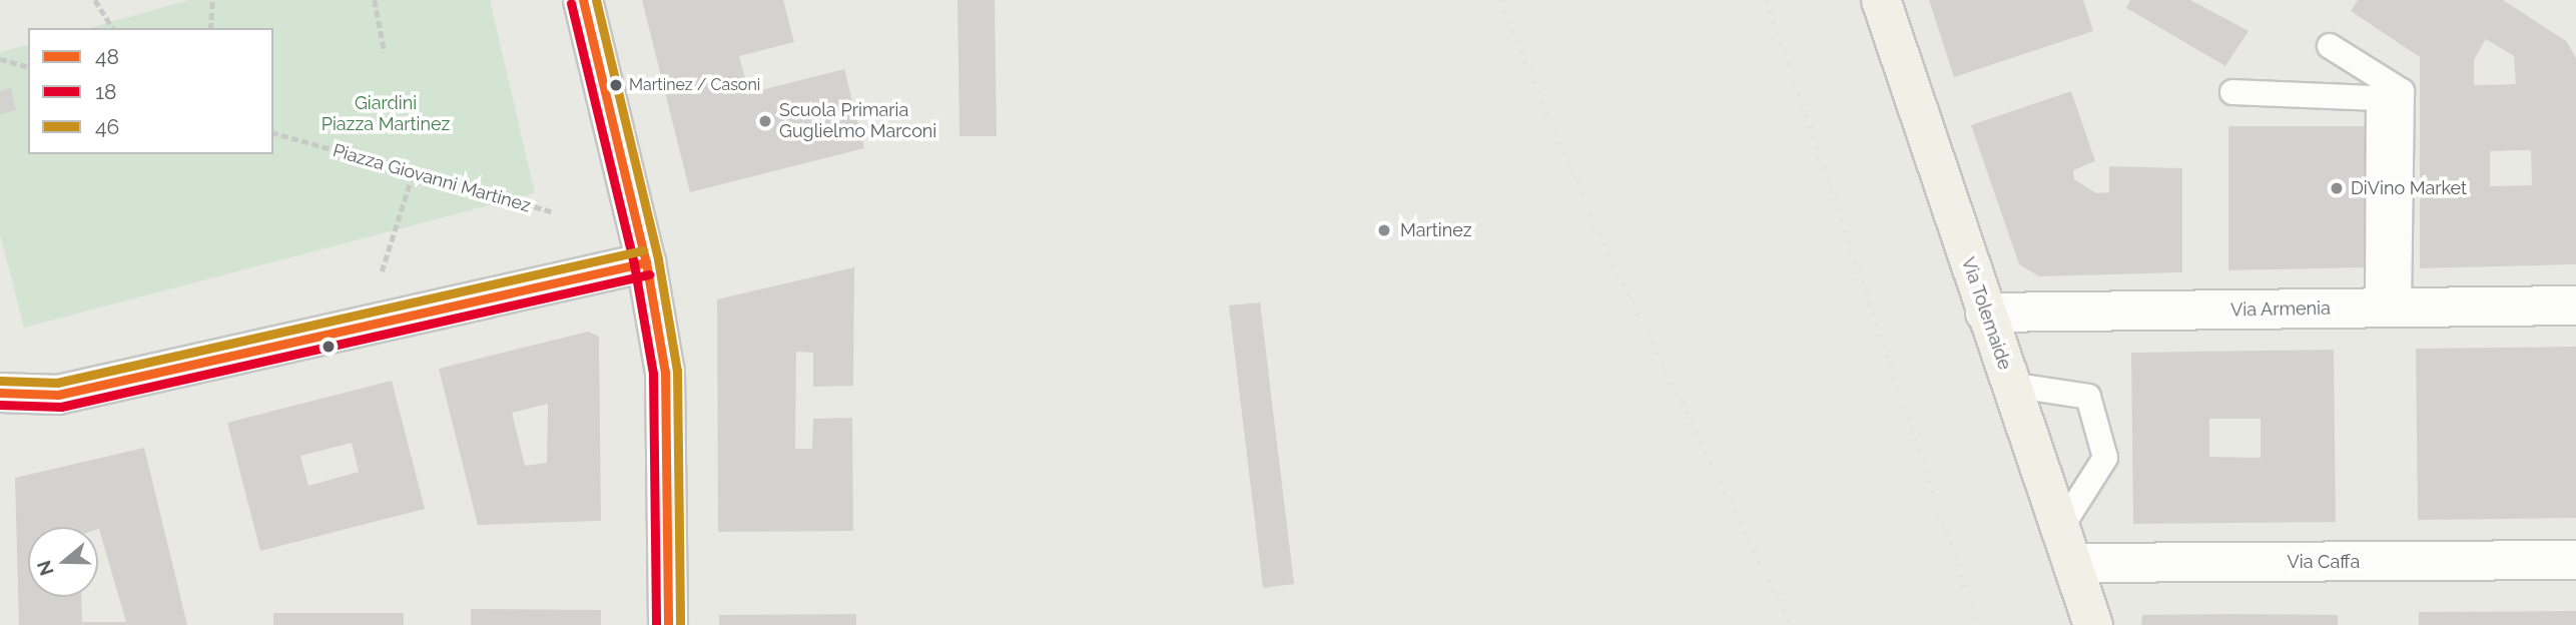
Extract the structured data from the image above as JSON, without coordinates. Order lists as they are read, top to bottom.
{
  "streets": {
    "main road": ["Via Tolemaide"],
    "street": ["Via Armenia", "Via Caffa"],
    "path": ["Piazza Giovanni Martinez"]
  },
  "crossings": [
    ["Via Armenia", "Via Tolemaide"],
    ["Via Tolemaide", "Via Caffa"]
  ],
  "parks": ["Giardini Piazza Martinez"],
  "places": [
    "Martinez / Casoni",
    "Scuola Primaria Guglielmo Marconi",
    "DiVino Market",
    "Martinez"
  ],
  "lines": ["transit line 48", "transit line 46", "transit line 18"],
  "legend": ["48", "18", "46"],
  "north": "left"
}
